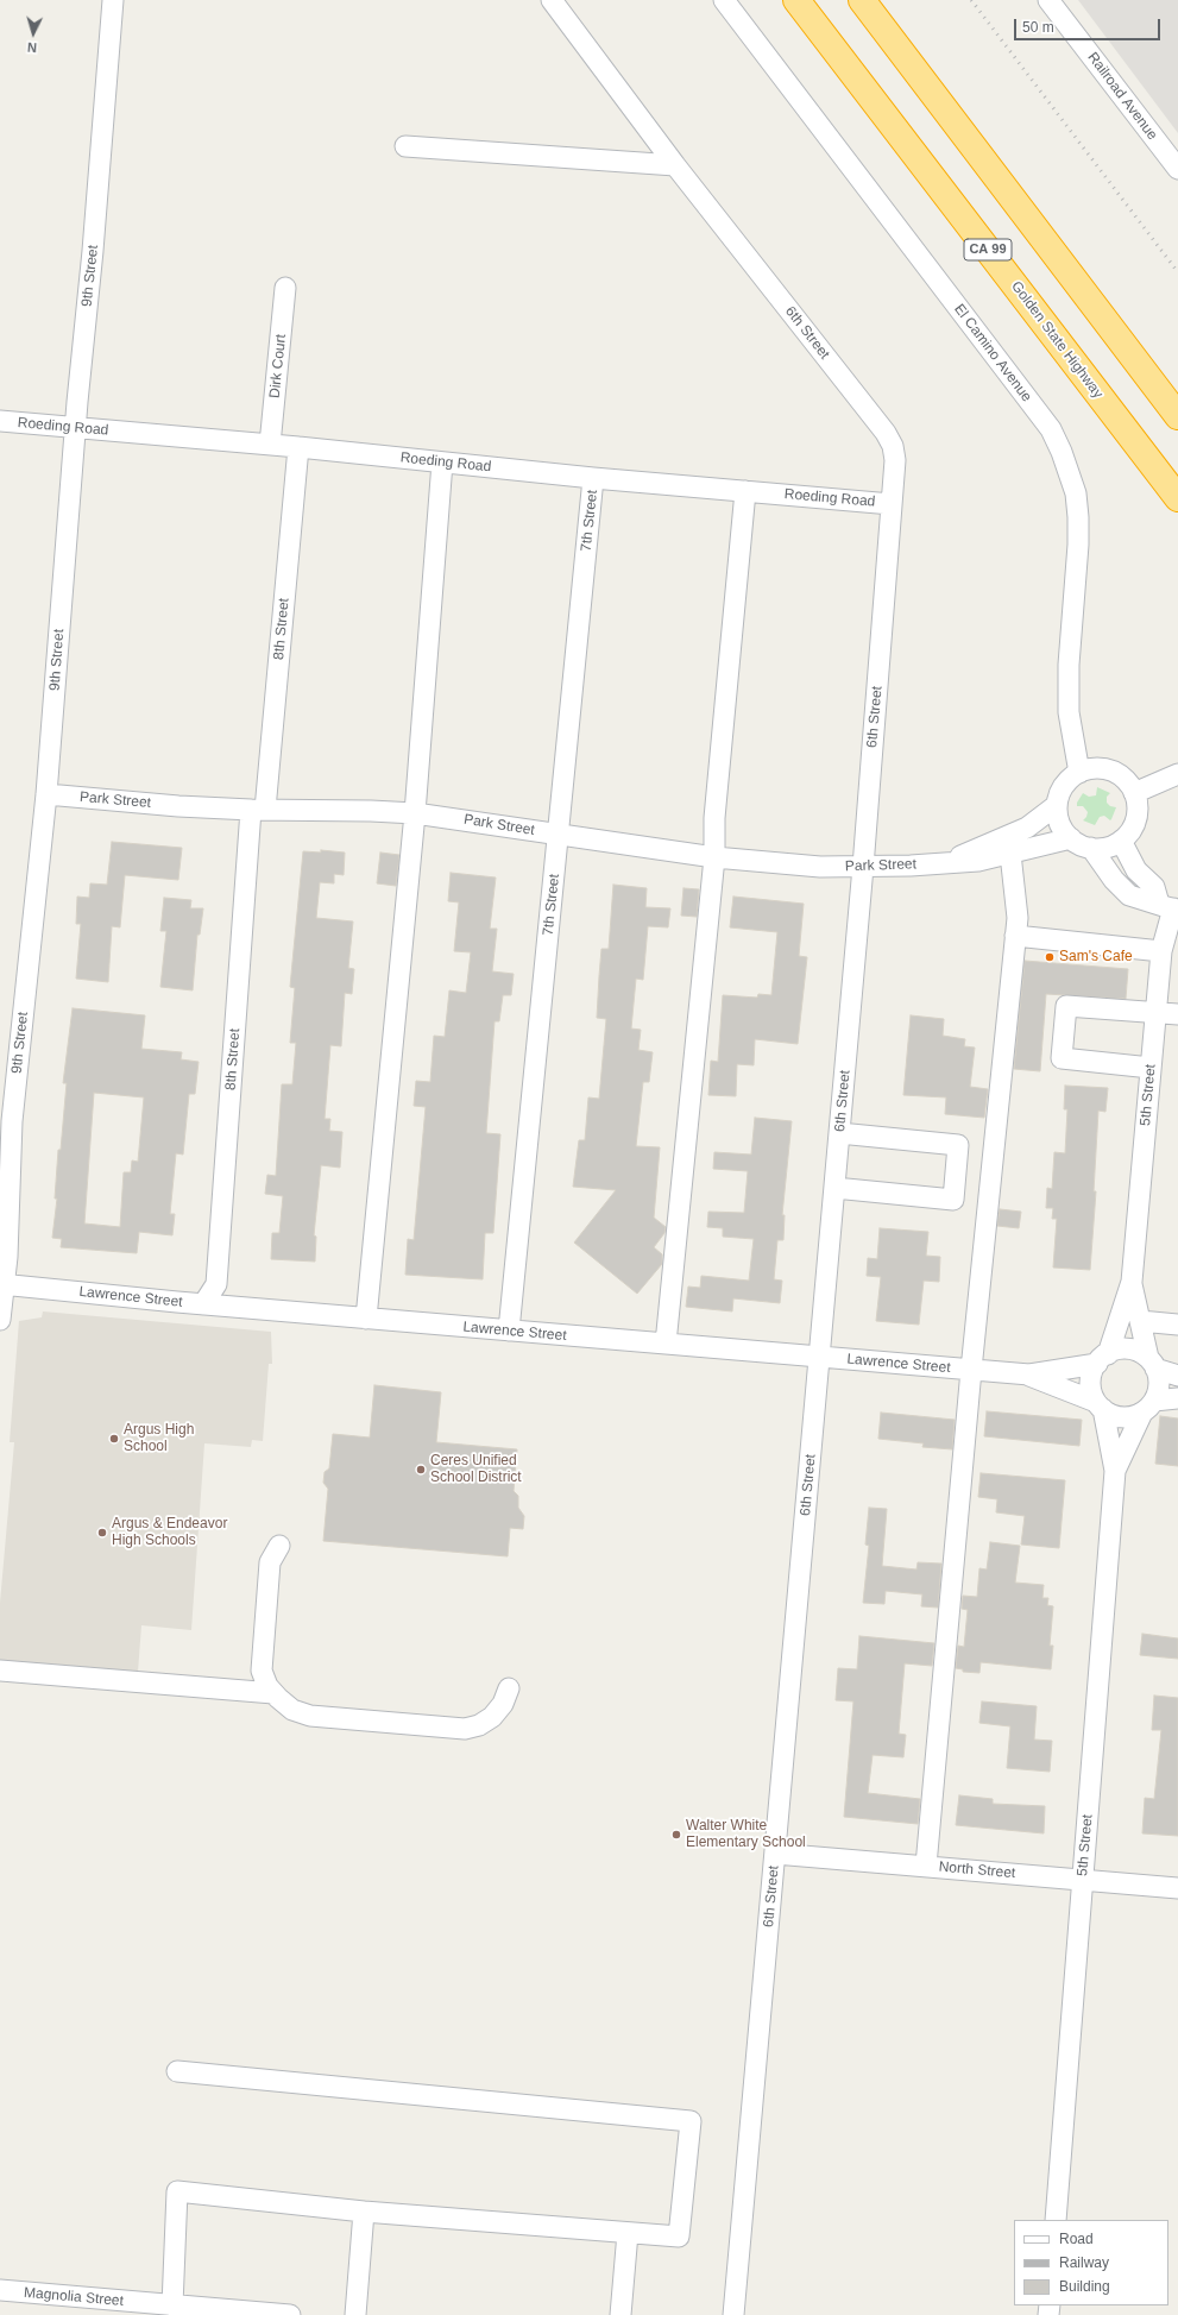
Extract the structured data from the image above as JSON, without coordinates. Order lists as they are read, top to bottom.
{
  "streets": {
    "highway": ["CA 99", "Golden State Highway"],
    "street": [
      "Railroad Avenue",
      "9th Street",
      "6th Street",
      "El Camino Avenue",
      "Dirk Court",
      "Roeding Road",
      "7th Street",
      "8th Street",
      "Park Street",
      "5th Street",
      "Lawrence Street",
      "North Street",
      "Magnolia Street"
    ]
  },
  "crossings": [
    ["9th Street", "Roeding Road"],
    ["9th Street", "Park Street"],
    ["9th Street", "Lawrence Street"],
    ["6th Street", "Roeding Road"],
    ["6th Street", "Park Street"],
    ["6th Street", "Lawrence Street"],
    ["6th Street", "North Street"],
    ["El Camino Avenue", "Park Street"],
    ["Dirk Court", "Roeding Road"],
    ["Roeding Road", "7th Street"],
    ["Roeding Road", "8th Street"],
    ["7th Street", "Park Street"],
    ["7th Street", "Lawrence Street"],
    ["8th Street", "Park Street"],
    ["8th Street", "Lawrence Street"],
    ["5th Street", "Lawrence Street"],
    ["5th Street", "North Street"]
  ],
  "places": [
    "Sam's Cafe",
    "Argus High School",
    "Ceres Unified School District",
    "Argus & Endeavor High Schools",
    "Walter White Elementary School"
  ],
  "legend": ["Road", "Railway", "Building"],
  "scale_bar": "50 m",
  "north": "bottom"
}
